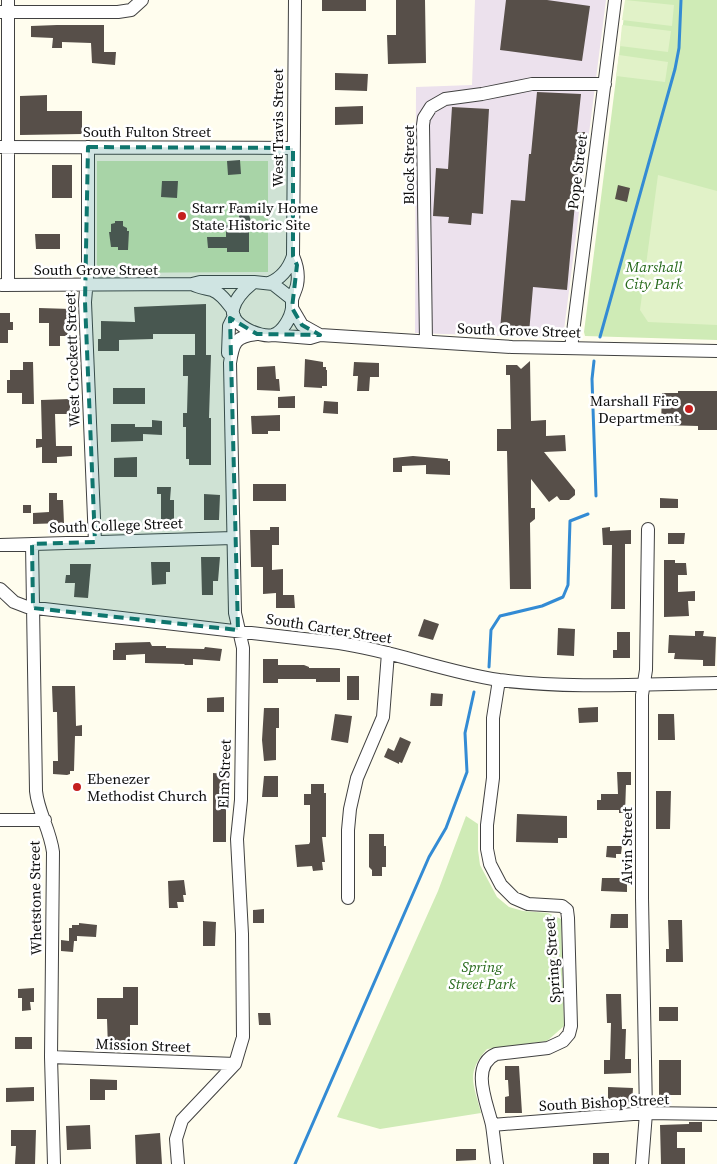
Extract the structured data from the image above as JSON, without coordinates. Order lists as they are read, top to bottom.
{
  "streets": {
    "street": [
      "West Travis Street",
      "South Fulton Street",
      "Block Street",
      "Pope Street",
      "South Grove Street",
      "West Crockett Street",
      "South College Street",
      "South Carter Street",
      "Elm Street",
      "Alvin Street",
      "Whetstone Street",
      "Spring Street",
      "Mission Street",
      "South Bishop Street"
    ]
  },
  "crossings": [
    ["West Travis Street", "South Fulton Street"],
    ["West Travis Street", "South Grove Street"],
    ["West Travis Street", "Elm Street"],
    ["South Fulton Street", "West Crockett Street"],
    ["Block Street", "Pope Street"],
    ["Block Street", "South Grove Street"],
    ["Pope Street", "South Grove Street"],
    ["South Grove Street", "West Crockett Street"],
    ["South Grove Street", "Elm Street"],
    ["West Crockett Street", "South College Street"],
    ["South College Street", "Elm Street"],
    ["South College Street", "Whetstone Street"],
    ["South Carter Street", "Elm Street"],
    ["South Carter Street", "Alvin Street"],
    ["South Carter Street", "Whetstone Street"],
    ["South Carter Street", "Spring Street"],
    ["Elm Street", "Mission Street"],
    ["Alvin Street", "South Bishop Street"],
    ["Whetstone Street", "Mission Street"],
    ["Spring Street", "South Bishop Street"]
  ],
  "parks": ["Marshall City Park", "Spring Street Park"],
  "places": ["Starr Family Home State Historic Site", "Marshall Fire Department", "Ebenezer Methodist Church"]
}
